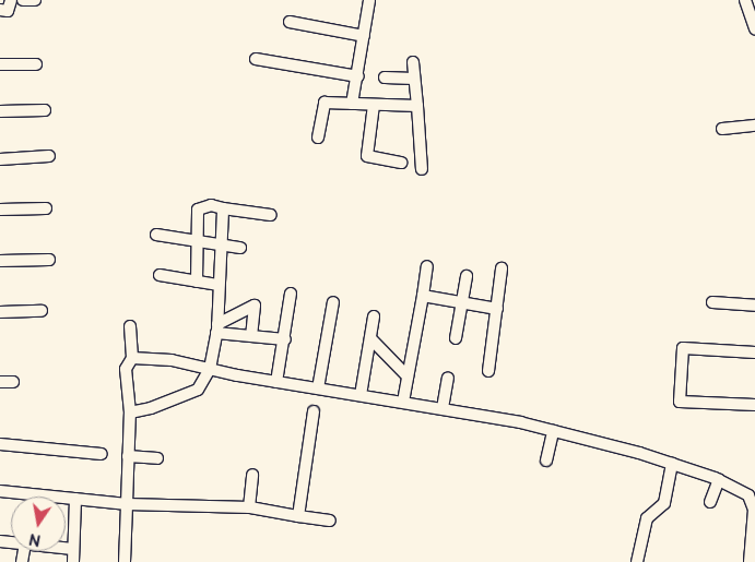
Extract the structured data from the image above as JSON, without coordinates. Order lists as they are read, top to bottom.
{
  "north": "bottom"
}
